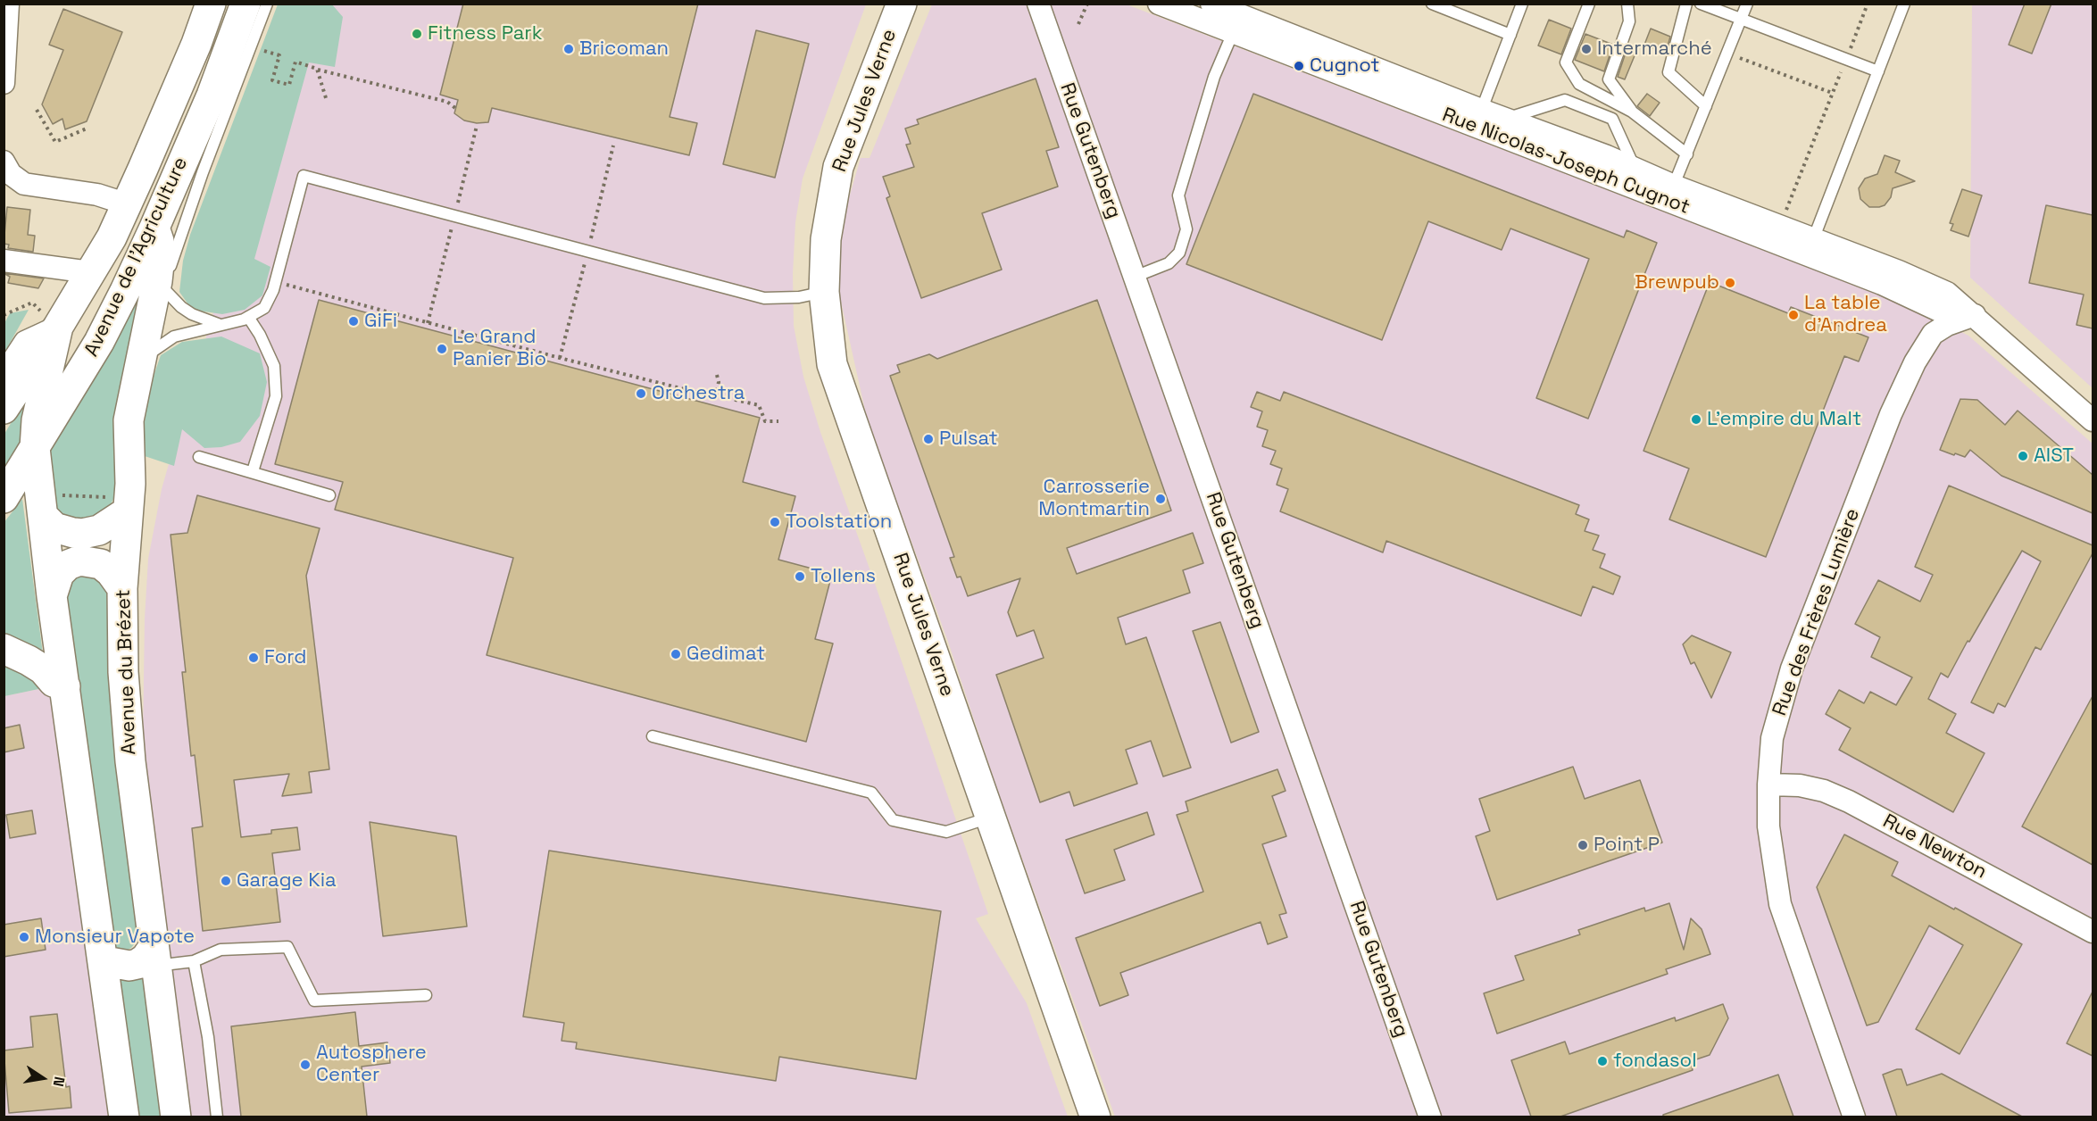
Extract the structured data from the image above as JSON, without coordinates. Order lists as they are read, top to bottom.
{
  "streets": {
    "main road": ["Rue Jules Verne", "Avenue de l'Agriculture", "Avenue du Brézet"],
    "street": [
      "Rue Gutenberg",
      "Rue Nicolas-Joseph Cugnot",
      "Rue des Frères Lumière",
      "Rue Newton"
    ]
  },
  "crossings": [
    ["Rue Nicolas-Joseph Cugnot", "Rue des Frères Lumière"],
    ["Avenue de l'Agriculture", "Avenue du Brézet"],
    ["Rue des Frères Lumière", "Rue Newton"]
  ],
  "places": [
    "Fitness Park",
    "Bricoman",
    "Intermarché",
    "Cugnot",
    "Brewpub",
    "La table d'Andrea",
    "GiFi",
    "Le Grand Panier Bio",
    "Orchestra",
    "L'empire du Malt",
    "Pulsat",
    "AIST",
    "Carrosserie Montmartin",
    "Toolstation",
    "Tollens",
    "Gedimat",
    "Ford",
    "Point P",
    "Garage Kia",
    "Monsieur Vapote",
    "fondasol",
    "Autosphere Center"
  ],
  "north": "right"
}
